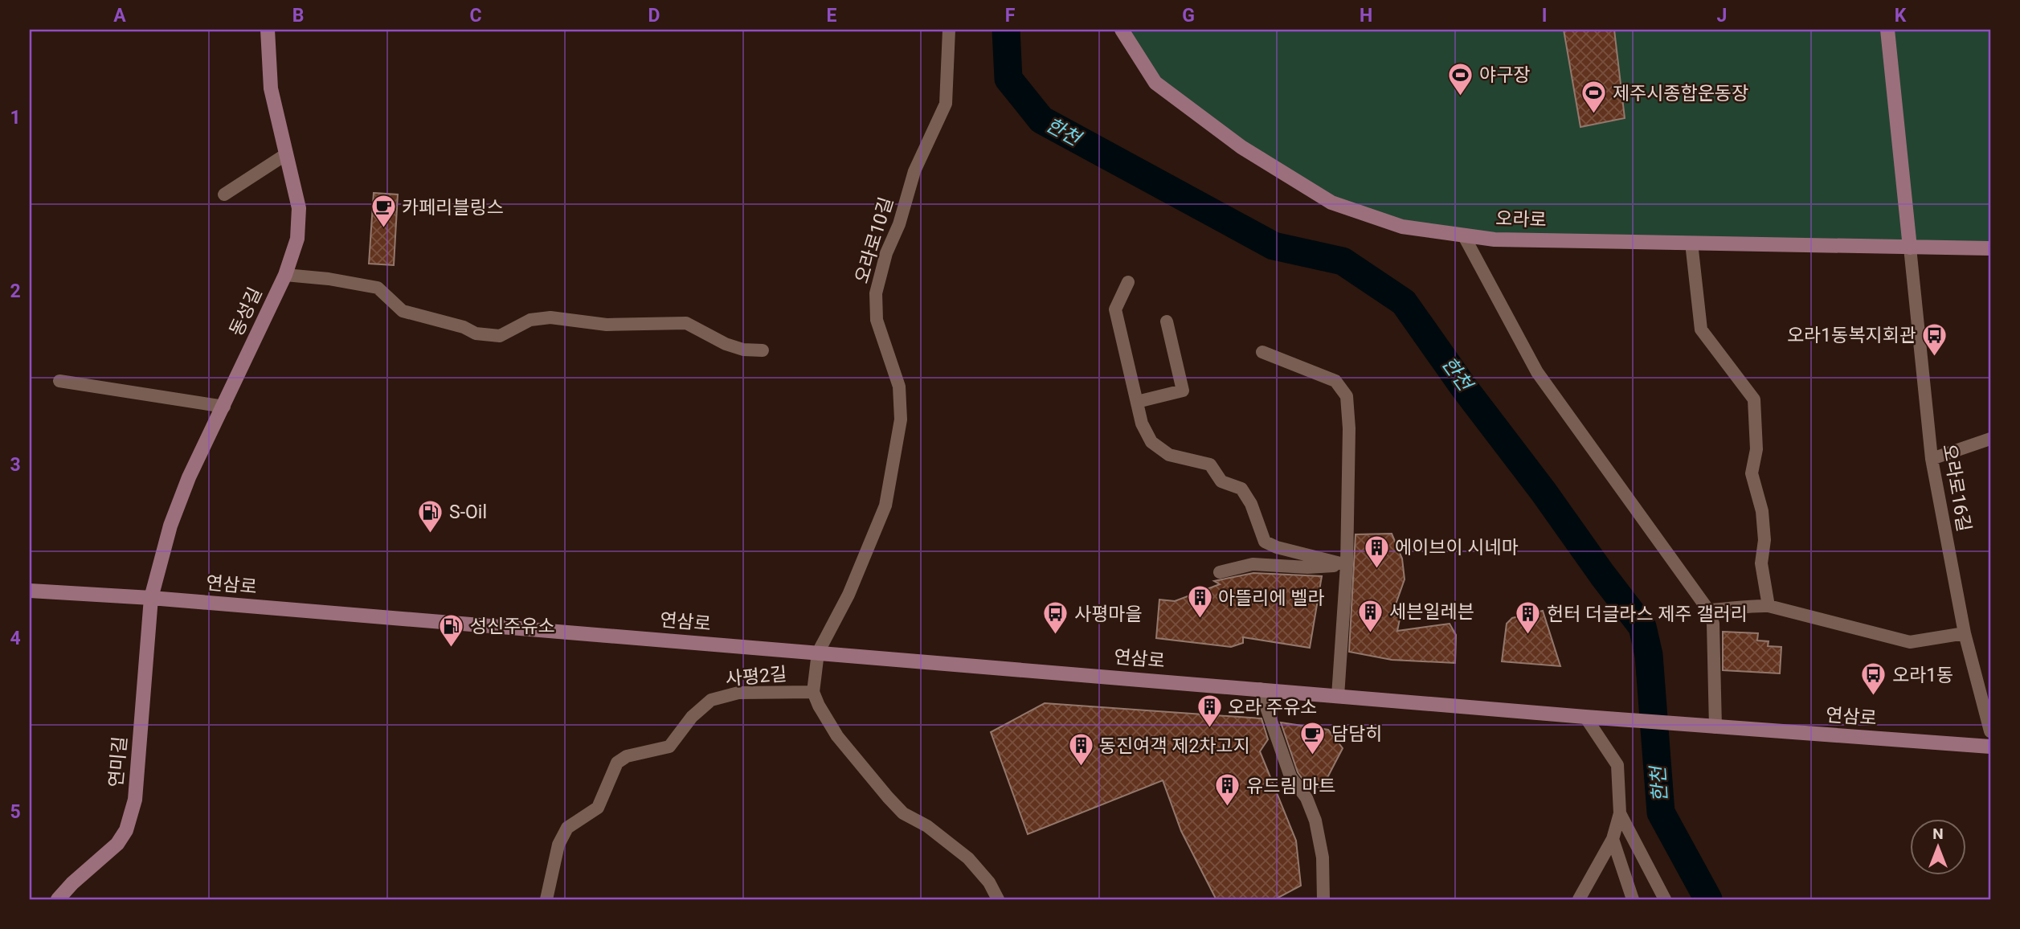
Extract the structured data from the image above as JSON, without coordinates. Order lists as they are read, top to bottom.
{
  "streets": {
    "street": [
      "오라로",
      "오라로10길",
      "동성길",
      "오라로16길",
      "연삼로",
      "사평2길",
      "연미길"
    ]
  },
  "crossings": [
    ["오라로", "오라로16길"],
    ["오라로10길", "연삼로"],
    ["동성길", "연삼로"],
    ["동성길", "연미길"],
    ["연삼로", "연미길"]
  ],
  "water": ["한천"],
  "places": {
    "sports": ["야구장", "제주시종합운동장"],
    "cafe": ["카페리블링스", "담담히"],
    "bus stop": ["오라1동복지회관", "사평마을", "오라1동"],
    "fuel station": ["S-Oil", "성신주유소"],
    "building": [
      "에이브이 시네마",
      "아뜰리에 벨라",
      "세븐일레븐",
      "헌터 더글라스 제주 갤러리",
      "오라 주유소",
      "동진여객 제2차고지",
      "유드림 마트"
    ]
  },
  "north": "top",
  "grid": {
    "columns": [
      "A",
      "B",
      "C",
      "D",
      "E",
      "F",
      "G",
      "H",
      "I",
      "J",
      "K"
    ],
    "rows": [
      "1",
      "2",
      "3",
      "4",
      "5"
    ]
  }
}
